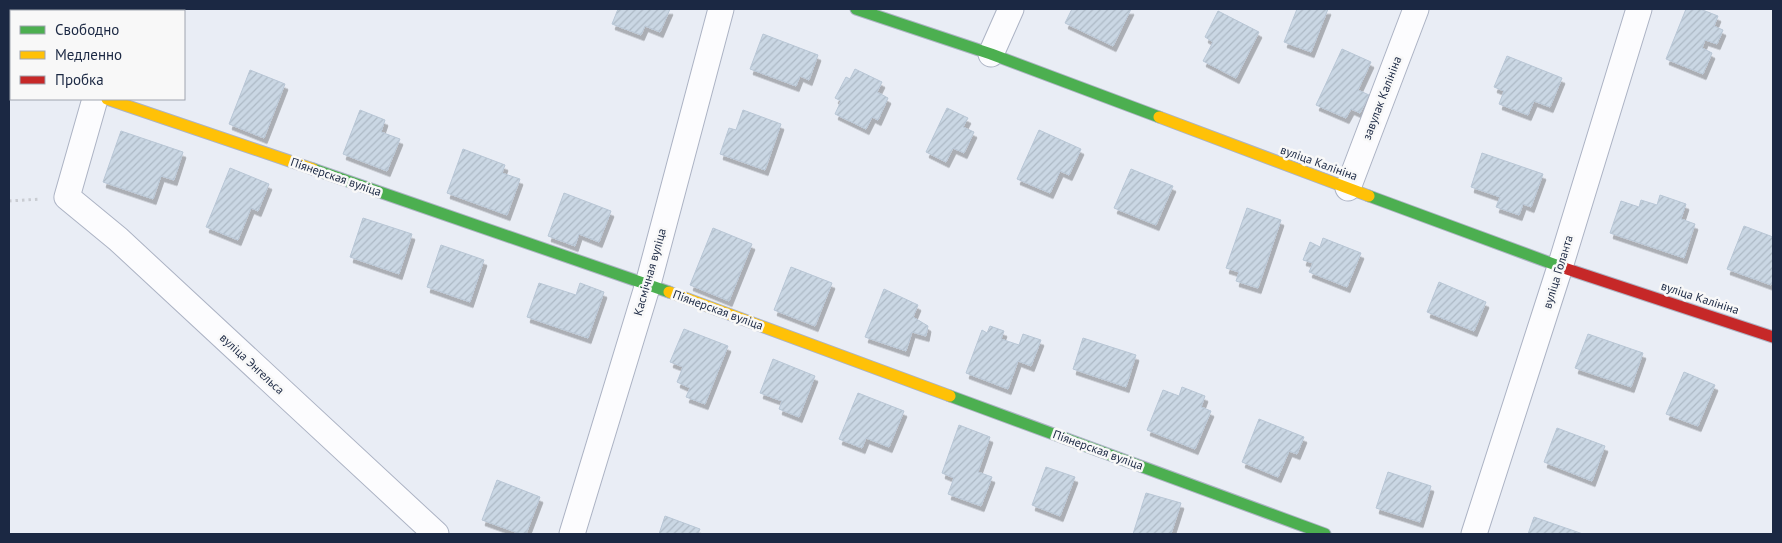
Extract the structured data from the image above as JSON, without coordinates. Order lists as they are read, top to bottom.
{
  "streets": {
    "street": [
      "завулак Калініна",
      "вуліца Калініна",
      "Піянерская вуліца",
      "Касмічная вуліца",
      "вуліца Голанта",
      "вуліца Энгельса"
    ]
  },
  "crossings": [
    ["завулак Калініна", "вуліца Калініна"],
    ["вуліца Калініна", "вуліца Голанта"],
    ["Піянерская вуліца", "Касмічная вуліца"]
  ],
  "legend": ["Свободно", "Медленно", "Пробка"]
}
